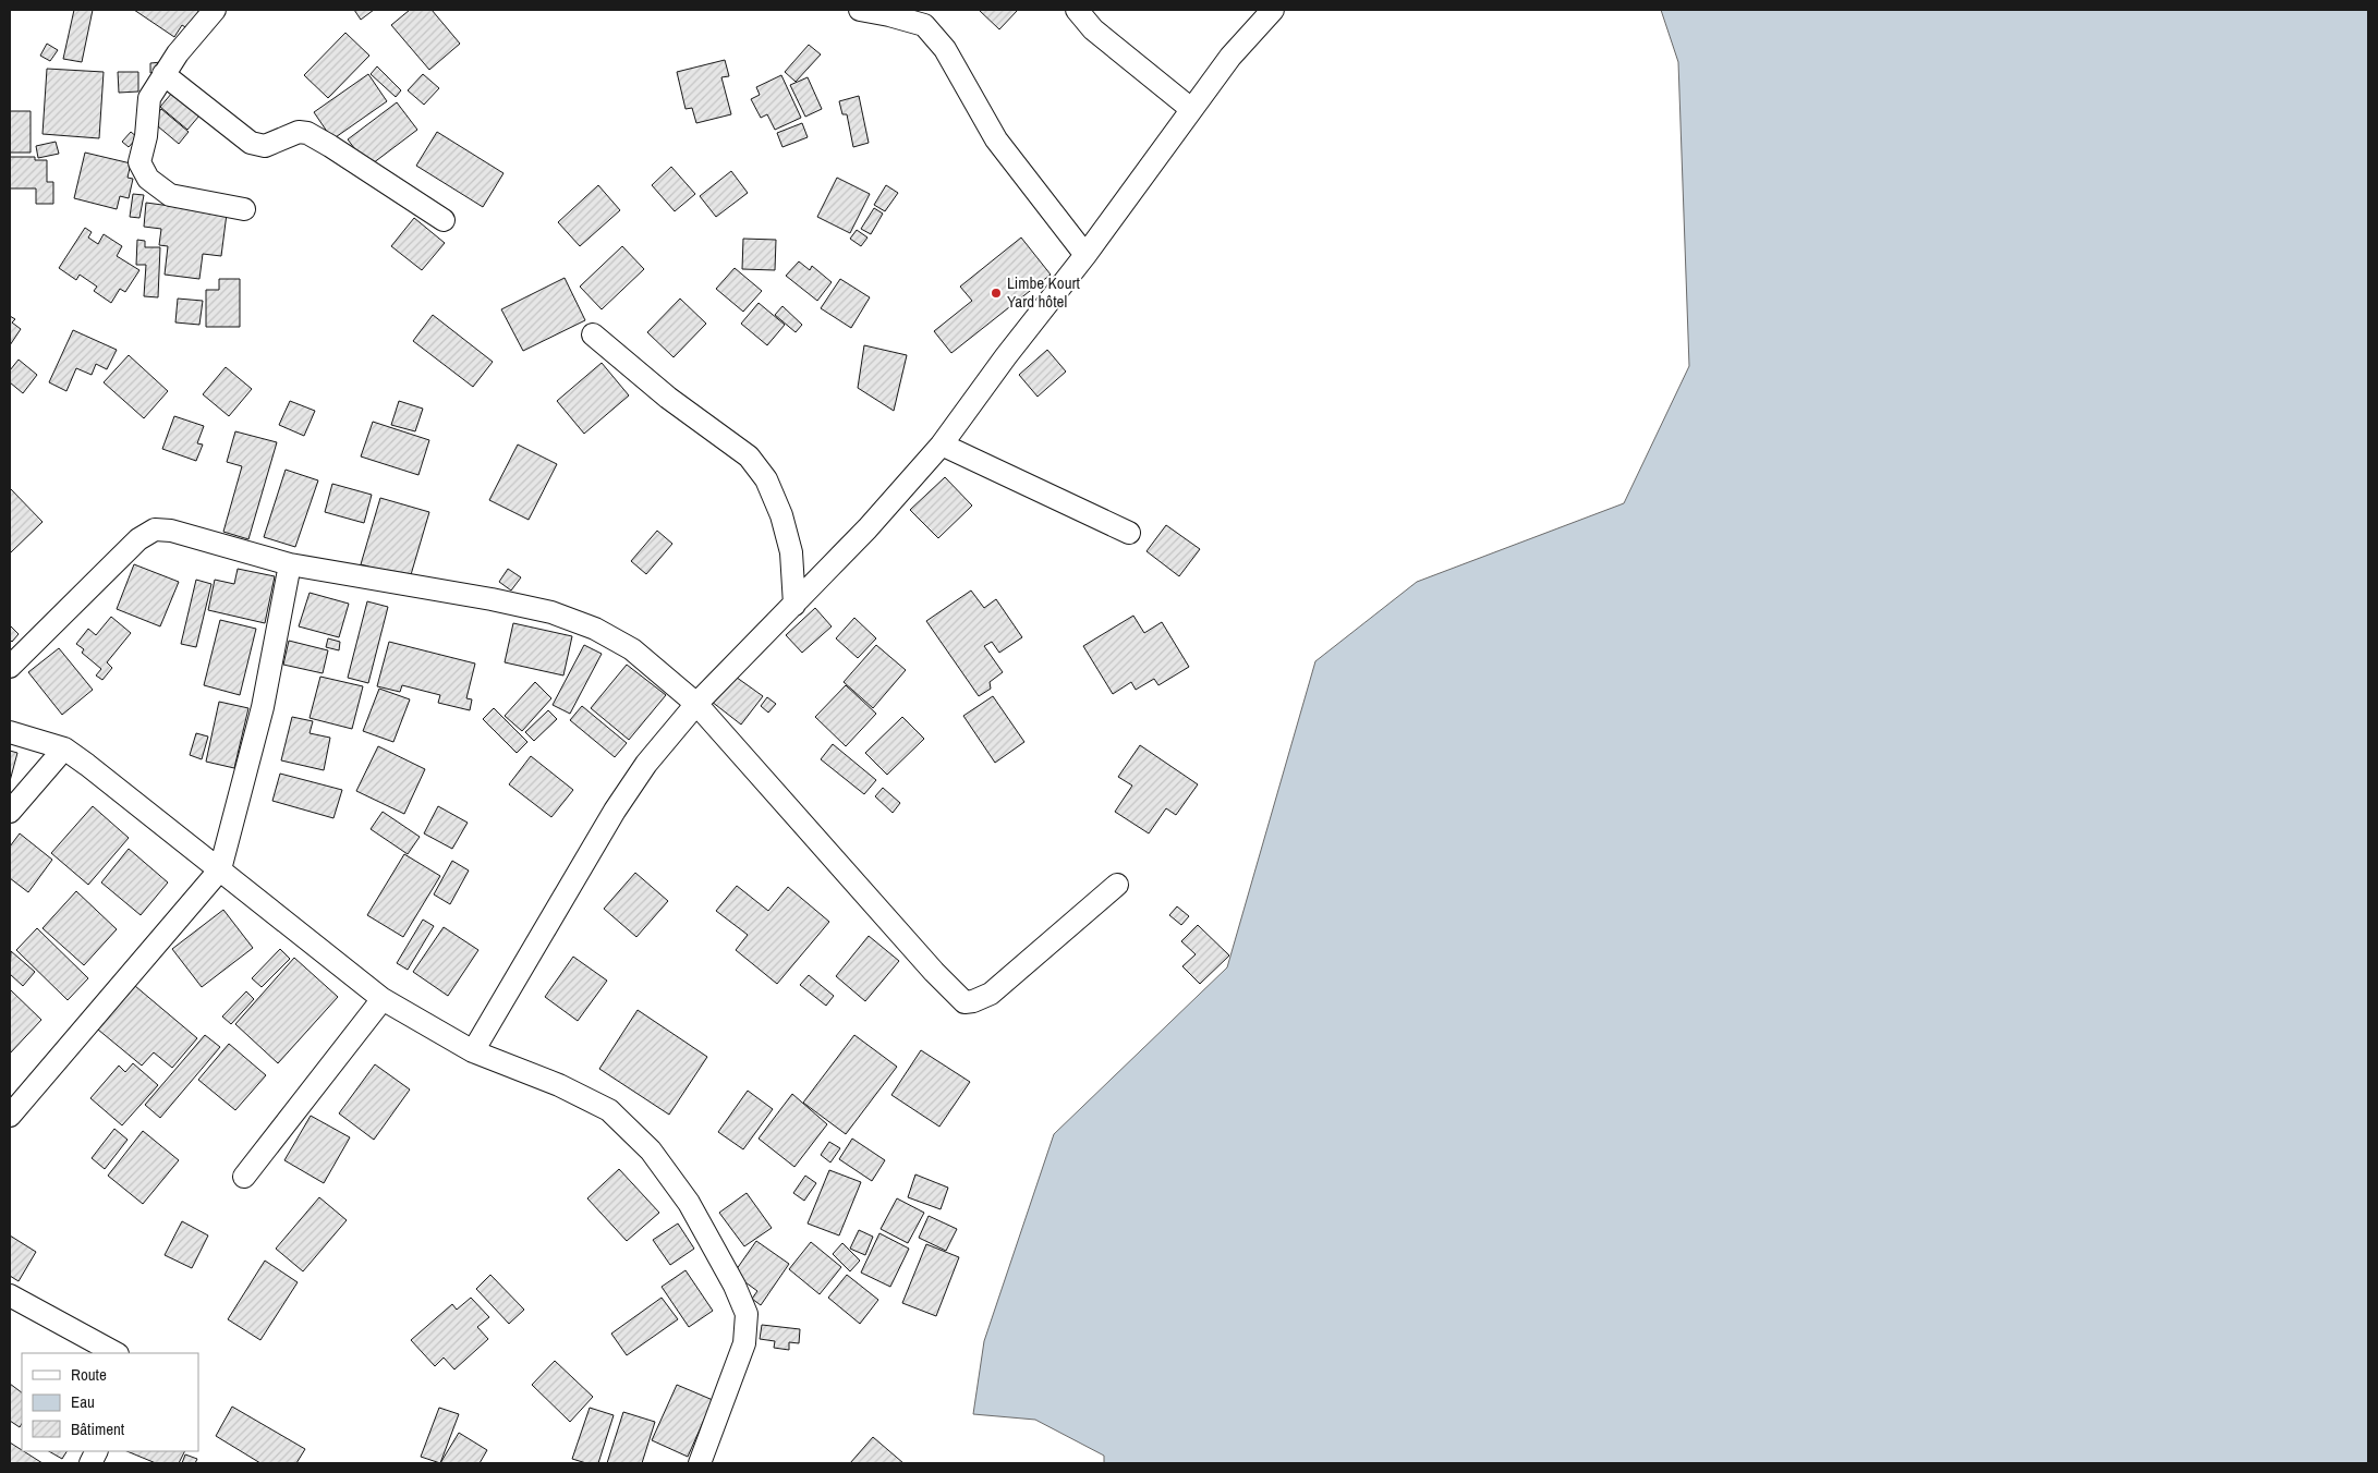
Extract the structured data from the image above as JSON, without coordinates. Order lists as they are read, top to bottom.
{
  "places": ["Limbe Kourt Yard hôtel"],
  "legend": ["Route", "Eau", "Bâtiment"]
}
